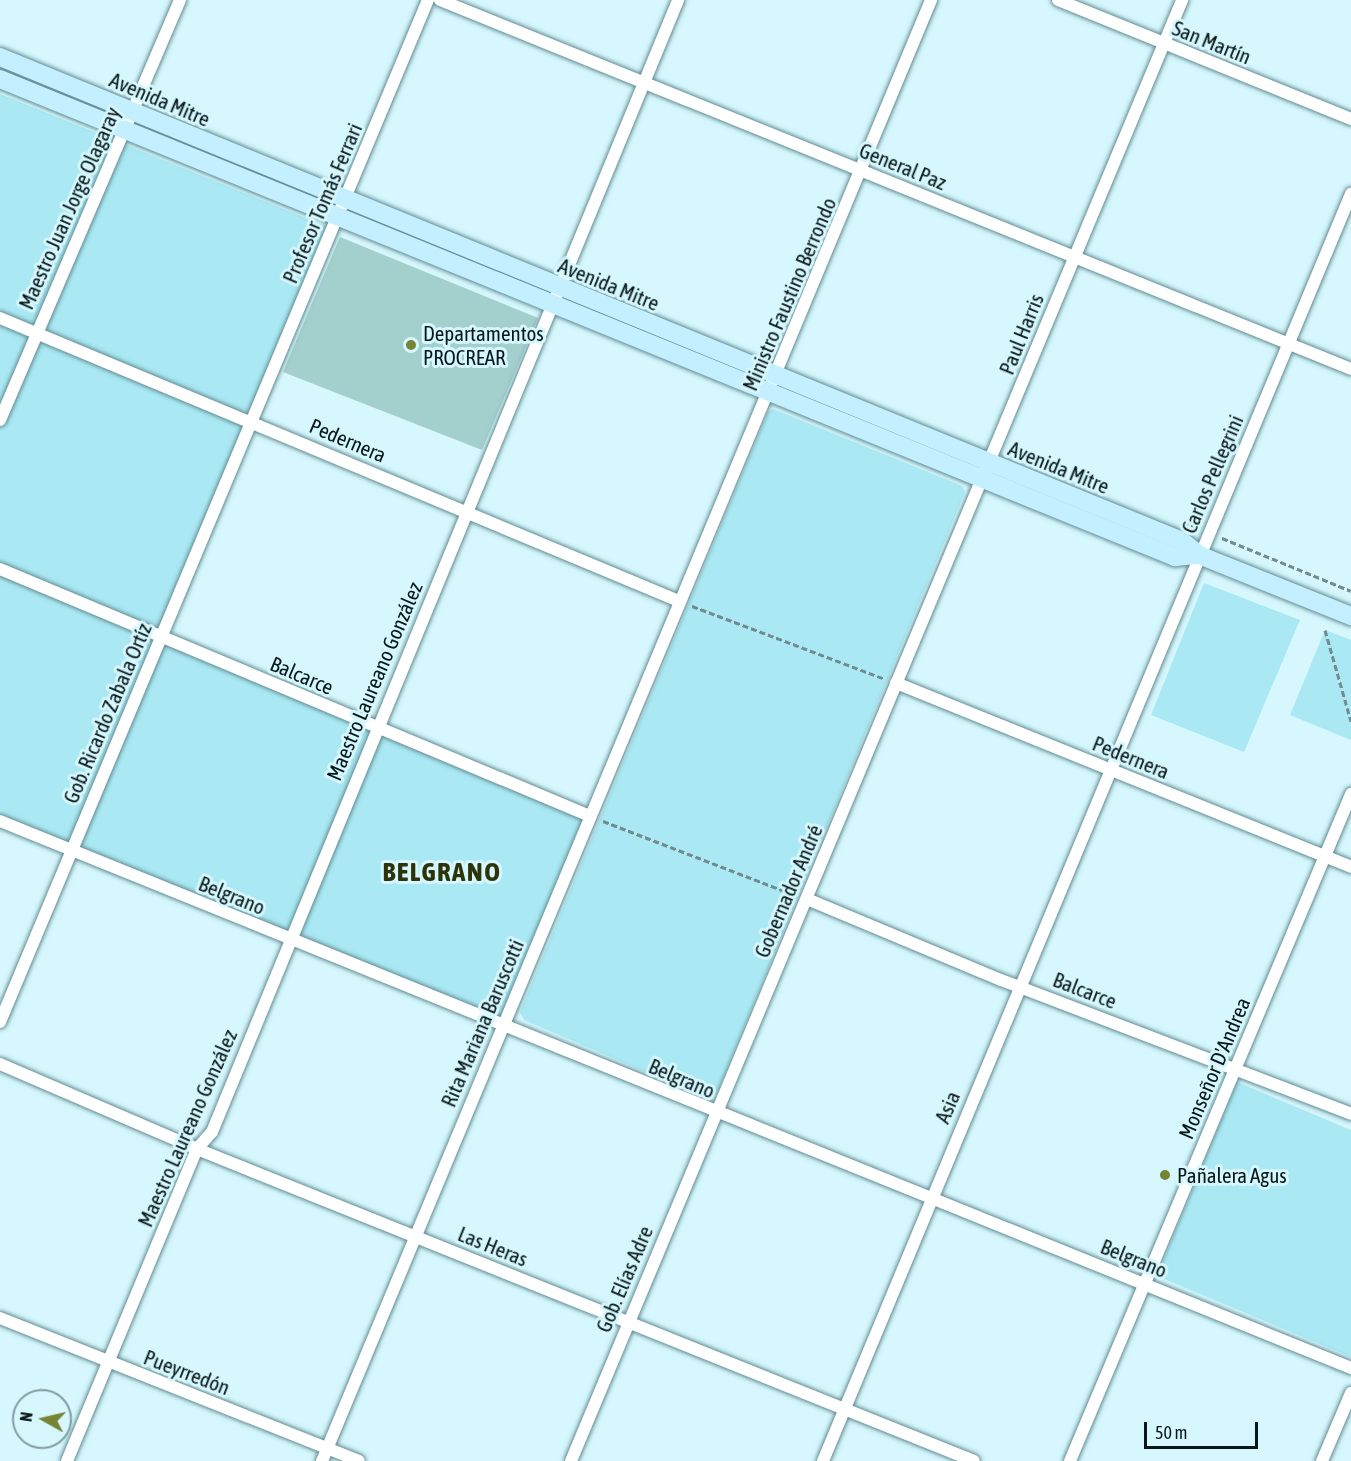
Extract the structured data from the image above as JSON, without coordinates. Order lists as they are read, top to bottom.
{
  "streets": {
    "main road": ["Avenida Mitre"],
    "street": [
      "San Martín",
      "General Paz",
      "Profesor Tomás Ferrari",
      "Maestro Juan Jorge Olagaray",
      "Ministro Faustino Berrondo",
      "Paul Harris",
      "Pedernera",
      "Carlos Pellegrini",
      "Balcarce",
      "Maestro Laureano González",
      "Gob. Ricardo Zabala Ortíz",
      "Gobernador André",
      "Belgrano",
      "Rita Mariana Baruscotti",
      "Monseñor D'Andrea",
      "Asia",
      "Las Heras",
      "Gob. Elías Adre",
      "Pueyrredón"
    ]
  },
  "crossings": [
    ["San Martín", "Paul Harris"],
    ["Avenida Mitre", "Profesor Tomás Ferrari"],
    ["Avenida Mitre", "Maestro Juan Jorge Olagaray"],
    ["Avenida Mitre", "Ministro Faustino Berrondo"],
    ["Avenida Mitre", "Paul Harris"],
    ["Avenida Mitre", "Carlos Pellegrini"],
    ["Avenida Mitre", "Maestro Laureano González"],
    ["General Paz", "Ministro Faustino Berrondo"],
    ["General Paz", "Paul Harris"],
    ["General Paz", "Carlos Pellegrini"],
    ["General Paz", "Maestro Laureano González"],
    ["Profesor Tomás Ferrari", "Pedernera"],
    ["Profesor Tomás Ferrari", "Gob. Ricardo Zabala Ortíz"],
    ["Maestro Juan Jorge Olagaray", "Pedernera"],
    ["Ministro Faustino Berrondo", "Pedernera"],
    ["Ministro Faustino Berrondo", "Rita Mariana Baruscotti"],
    ["Paul Harris", "Pedernera"],
    ["Paul Harris", "Gobernador André"],
    ["Pedernera", "Carlos Pellegrini"],
    ["Pedernera", "Maestro Laureano González"],
    ["Pedernera", "Gob. Ricardo Zabala Ortíz"],
    ["Pedernera", "Gobernador André"],
    ["Pedernera", "Rita Mariana Baruscotti"],
    ["Pedernera", "Monseñor D'Andrea"],
    ["Pedernera", "Asia"],
    ["Carlos Pellegrini", "Asia"],
    ["Balcarce", "Maestro Laureano González"],
    ["Balcarce", "Gob. Ricardo Zabala Ortíz"],
    ["Balcarce", "Gobernador André"],
    ["Balcarce", "Rita Mariana Baruscotti"],
    ["Balcarce", "Monseñor D'Andrea"],
    ["Balcarce", "Asia"],
    ["Maestro Laureano González", "Belgrano"],
    ["Maestro Laureano González", "Las Heras"],
    ["Maestro Laureano González", "Pueyrredón"],
    ["Gob. Ricardo Zabala Ortíz", "Belgrano"],
    ["Gobernador André", "Belgrano"],
    ["Gobernador André", "Gob. Elías Adre"],
    ["Belgrano", "Rita Mariana Baruscotti"],
    ["Belgrano", "Monseñor D'Andrea"],
    ["Belgrano", "Asia"],
    ["Belgrano", "Gob. Elías Adre"],
    ["Rita Mariana Baruscotti", "Las Heras"],
    ["Rita Mariana Baruscotti", "Pueyrredón"],
    ["Asia", "Las Heras"],
    ["Las Heras", "Gob. Elías Adre"]
  ],
  "districts": ["BELGRANO"],
  "places": ["Departamentos PROCREAR", "Pañalera Agus"],
  "scale_bar": "50 m",
  "north": "left"
}
